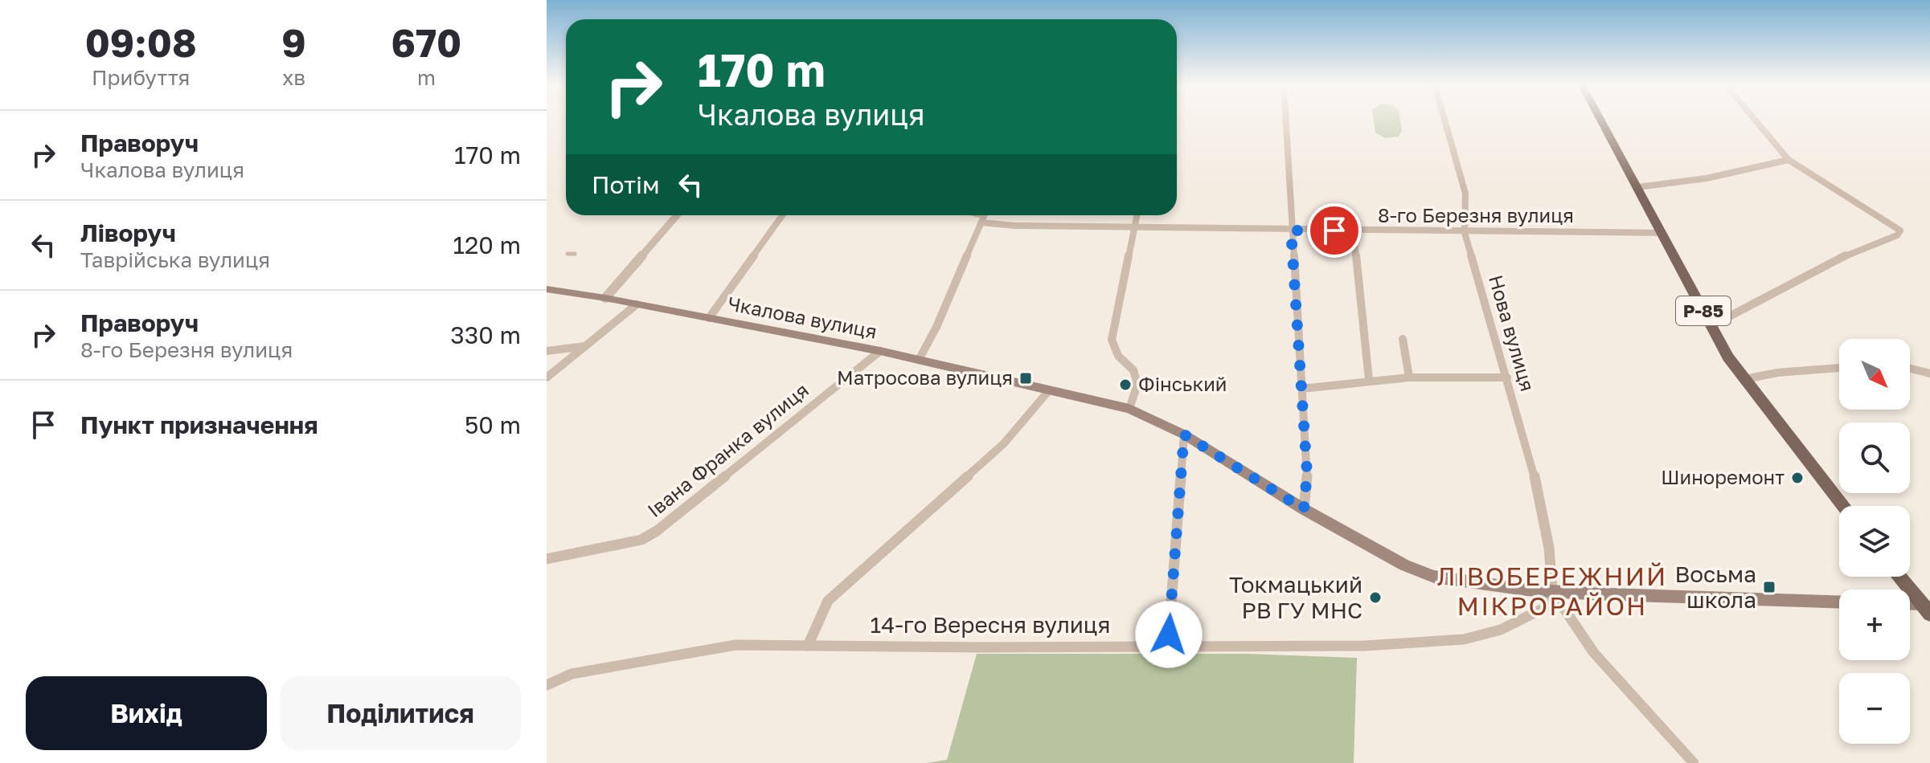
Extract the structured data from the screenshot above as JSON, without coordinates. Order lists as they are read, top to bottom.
{
  "streets": {
    "main road": ["Р-85", "Чкалова вулиця"],
    "street": [
      "8-го Березня вулиця",
      "Нова вулиця",
      "Івана Франка вулиця",
      "14-го Вересня вулиця"
    ]
  },
  "crossings": [
    ["8-го Березня вулиця", "Р-85"],
    ["8-го Березня вулиця", "Нова вулиця"],
    ["Чкалова вулиця", "Нова вулиця"],
    ["Чкалова вулиця", "Івана Франка вулиця"],
    ["Чкалова вулиця", "14-го Вересня вулиця"],
    ["Нова вулиця", "14-го Вересня вулиця"]
  ],
  "districts": ["ЛІВОБЕРЕЖНИЙ МІКРОРАЙОН"],
  "places": {
    "transit": ["Матросова вулиця", "Восьма школа"],
    "other": ["Фінський", "Шиноремонт", "Токмацький РВ ГУ МНС"]
  },
  "north": "bottom right",
  "page": {
    "eta": [
      "09:08",
      "Прибуття",
      "9",
      "хв",
      "670",
      "m"
    ],
    "turn": ["170 m", "Чкалова вулиця"],
    "list": [
      {
        "name": "Праворуч",
        "note": "Чкалова вулиця",
        "value": "170 m"
      },
      {
        "name": "Ліворуч",
        "note": "Таврійська вулиця",
        "value": "120 m"
      },
      {
        "name": "Праворуч",
        "note": "8-го Березня вулиця",
        "value": "330 m"
      },
      {
        "name": "Пункт призначення",
        "value": "50 m"
      }
    ],
    "then": "Потім",
    "map_buttons": ["+", "−"],
    "buttons": ["Вихід", "Поділитися"]
  }
}
